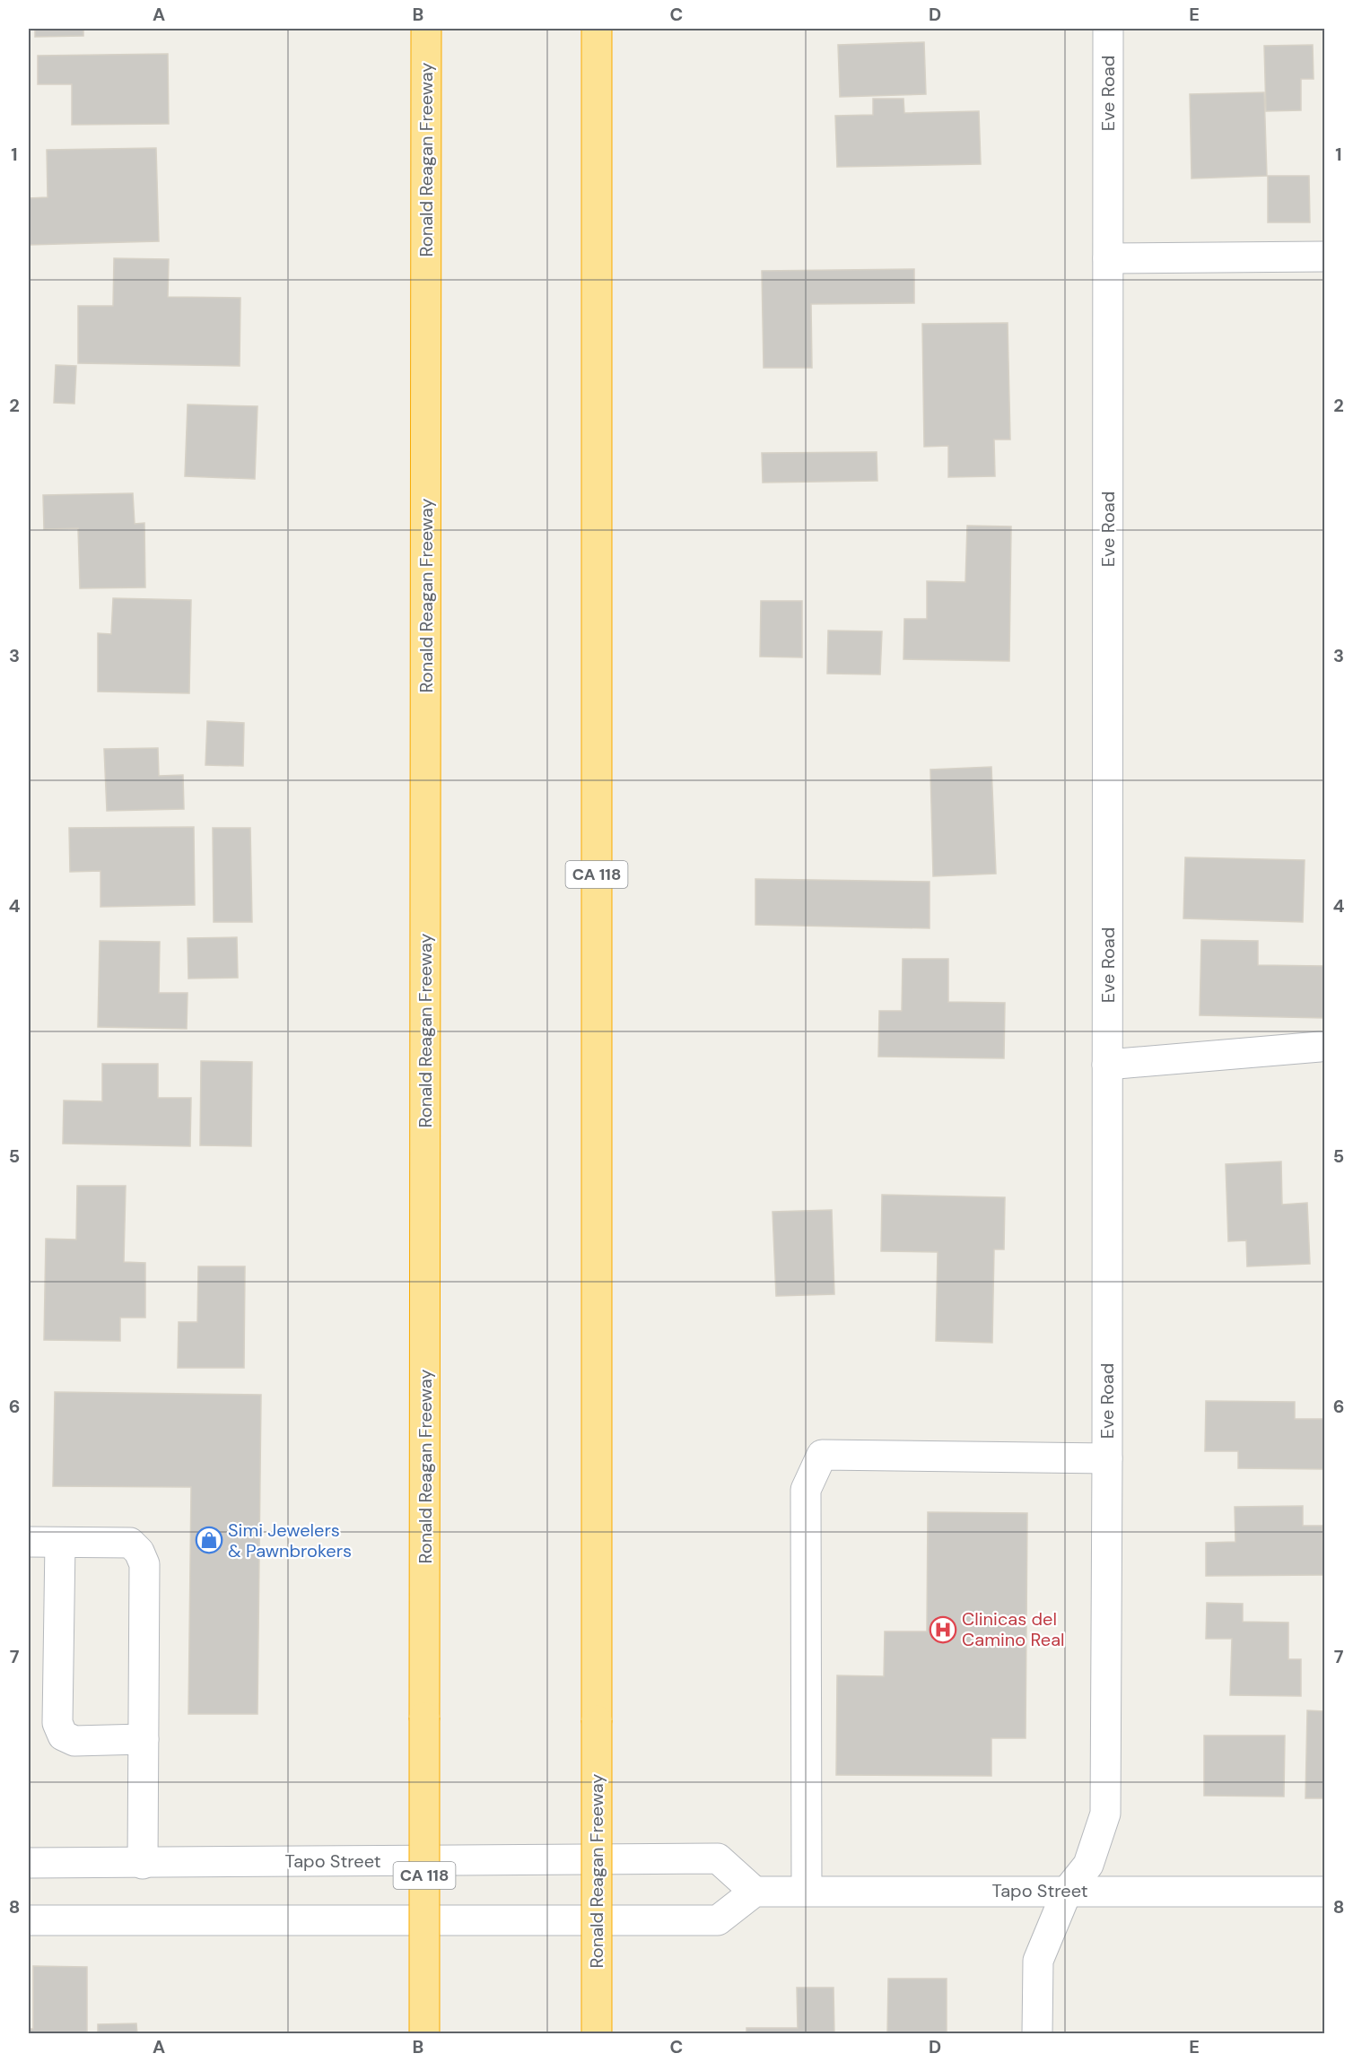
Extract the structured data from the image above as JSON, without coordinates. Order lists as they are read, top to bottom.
{
  "streets": {
    "highway": ["Ronald Reagan Freeway", "CA 118"],
    "street": ["Eve Road", "Tapo Street"]
  },
  "crossings": [
    ["Eve Road", "Tapo Street"]
  ],
  "places": {
    "shop": ["Simi Jewelers & Pawnbrokers"],
    "hospital": ["Clinicas del Camino Real"]
  },
  "grid": {
    "columns": [
      "A",
      "B",
      "C",
      "D",
      "E"
    ],
    "rows": [
      "1",
      "2",
      "3",
      "4",
      "5",
      "6",
      "7",
      "8"
    ]
  }
}
